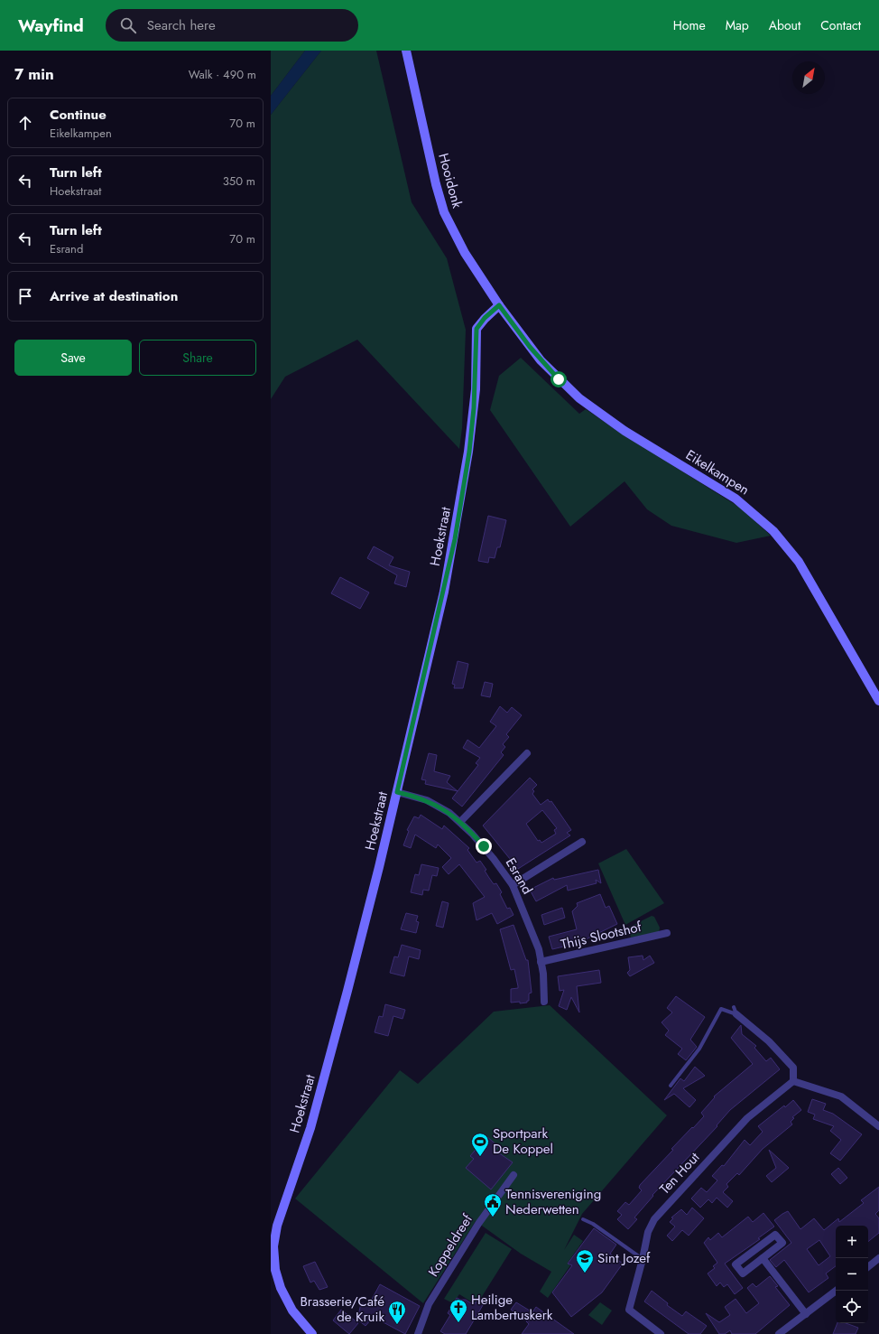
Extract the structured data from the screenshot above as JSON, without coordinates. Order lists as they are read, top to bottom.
{
  "streets": {
    "street": [
      "Hooidonk",
      "Eikelkampen",
      "Hoekstraat",
      "Esrand",
      "Thijs Slootshof",
      "Ten Hout",
      "Koppeldreef"
    ]
  },
  "crossings": [
    ["Hooidonk", "Eikelkampen"],
    ["Hooidonk", "Hoekstraat"],
    ["Eikelkampen", "Hoekstraat"],
    ["Hoekstraat", "Esrand"],
    ["Esrand", "Thijs Slootshof"]
  ],
  "places": {
    "sports": ["Sportpark De Koppel"],
    "public building": ["Tennisvereniging Nederwetten"],
    "school or university": ["Sint Jozef"],
    "church": ["Heilige Lambertuskerk"],
    "restaurant": ["Brasserie/Café de Kruik"]
  },
  "north": "top right",
  "page": {
    "header": "Wayfind",
    "search": "Search here",
    "nav": [
      "Home",
      "Map",
      "About",
      "Contact"
    ],
    "heading": ["7 min", "Walk · 490 m"],
    "list": [
      ["Continue", "Eikelkampen", "70 m"],
      ["Turn left", "Hoekstraat", "350 m"],
      ["Turn left", "Esrand", "70 m"],
      "Arrive at destination"
    ],
    "buttons": ["Save", "Share"],
    "map_buttons": ["+", "−"]
  }
}
